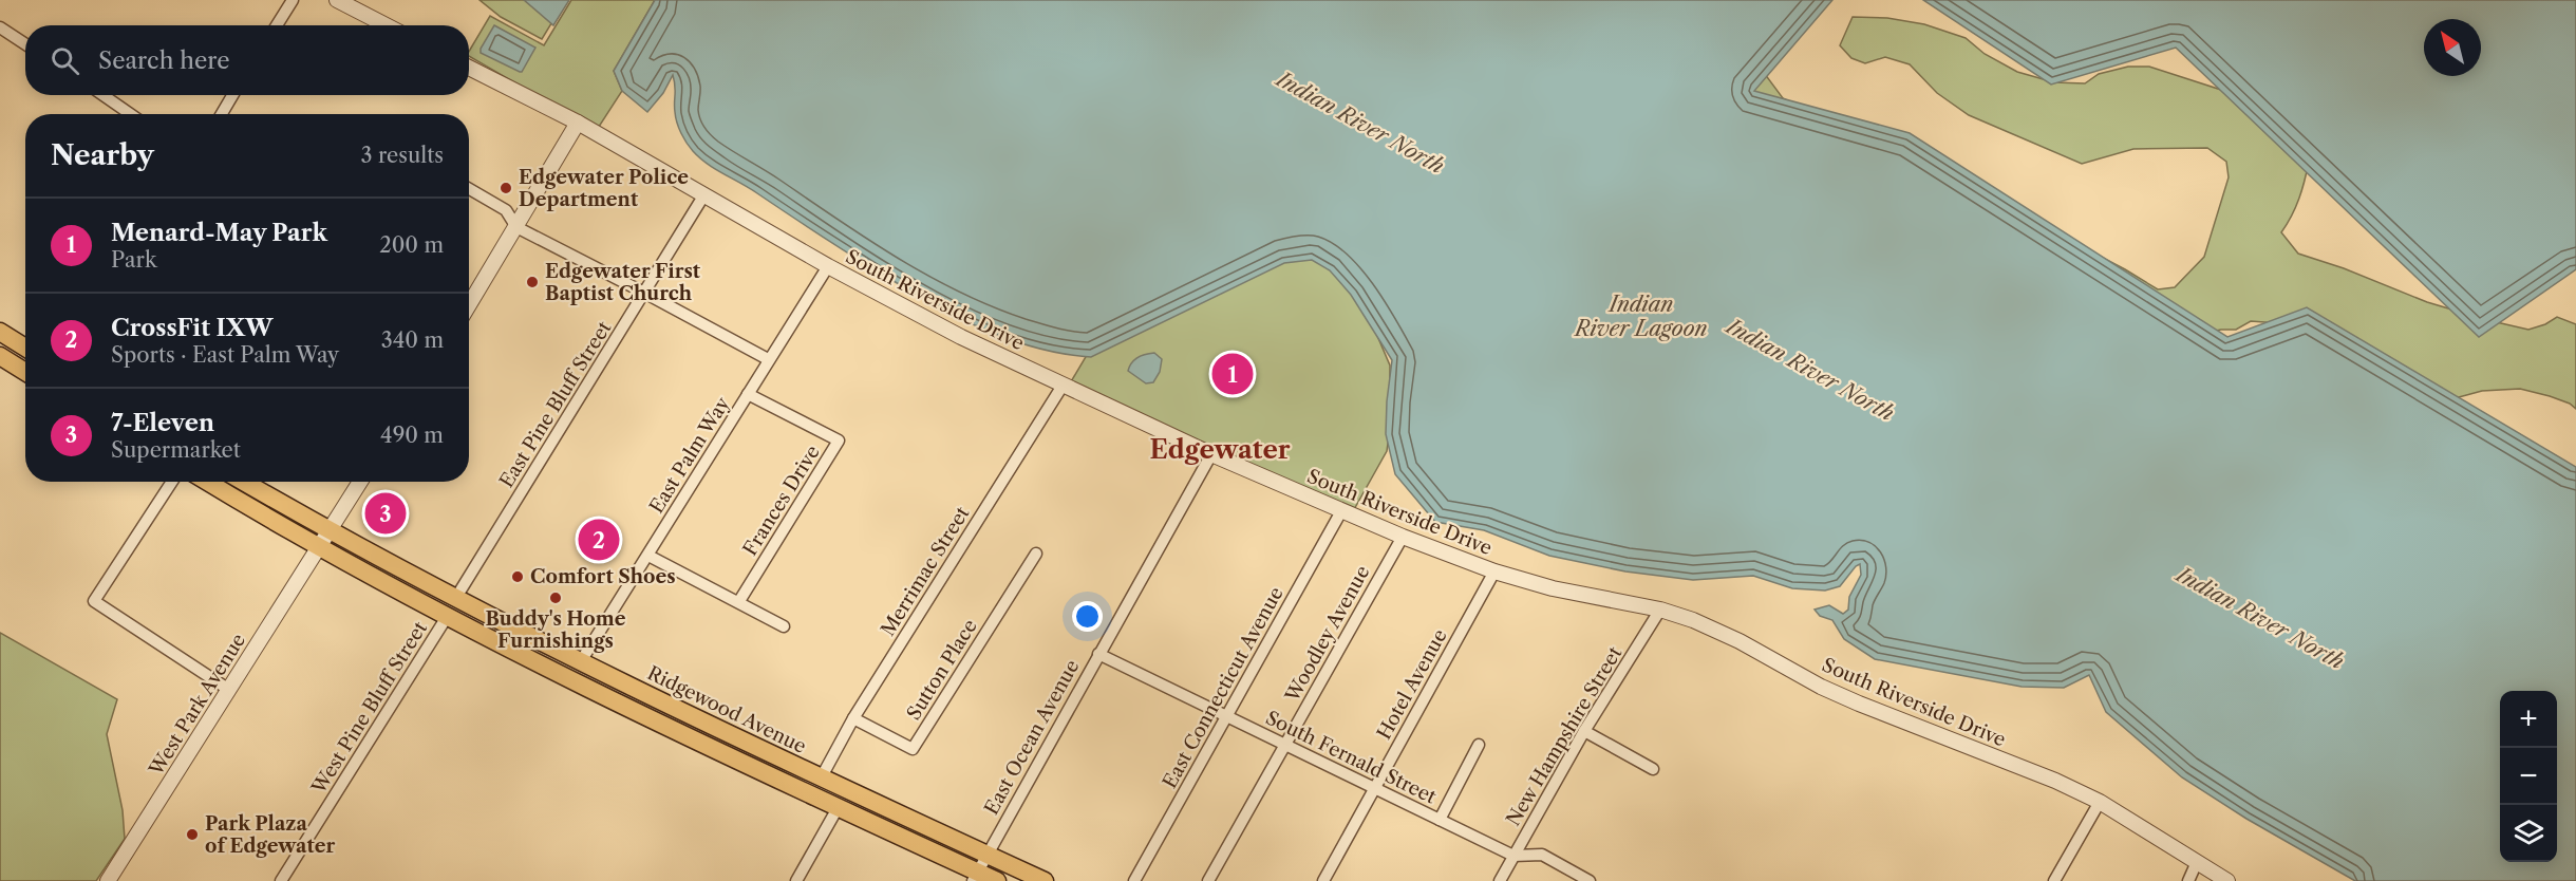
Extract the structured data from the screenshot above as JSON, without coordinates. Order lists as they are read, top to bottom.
{
  "streets": {
    "main road": ["Ridgewood Avenue"],
    "street": [
      "South Riverside Drive",
      "East Pine Bluff Street",
      "East Palm Way",
      "Frances Drive",
      "Merrimac Street",
      "Woodley Avenue",
      "Sutton Place",
      "Hotel Avenue",
      "East Connecticut Avenue",
      "West Park Avenue",
      "West Pine Bluff Street",
      "New Hampshire Street",
      "East Ocean Avenue",
      "South Fernald Street"
    ]
  },
  "crossings": [
    ["South Riverside Drive", "East Pine Bluff Street"],
    ["South Riverside Drive", "East Palm Way"],
    ["South Riverside Drive", "Merrimac Street"],
    ["South Riverside Drive", "Woodley Avenue"],
    ["South Riverside Drive", "Hotel Avenue"],
    ["South Riverside Drive", "East Connecticut Avenue"],
    ["South Riverside Drive", "New Hampshire Street"],
    ["South Riverside Drive", "East Ocean Avenue"],
    ["East Pine Bluff Street", "Ridgewood Avenue"],
    ["East Palm Way", "Frances Drive"],
    ["East Palm Way", "Ridgewood Avenue"],
    ["Merrimac Street", "Sutton Place"],
    ["Merrimac Street", "Ridgewood Avenue"],
    ["Woodley Avenue", "South Fernald Street"],
    ["Hotel Avenue", "South Fernald Street"],
    ["East Connecticut Avenue", "South Fernald Street"],
    ["West Park Avenue", "Ridgewood Avenue"],
    ["Ridgewood Avenue", "East Ocean Avenue"],
    ["New Hampshire Street", "South Fernald Street"],
    ["East Ocean Avenue", "South Fernald Street"]
  ],
  "districts": ["Edgewater"],
  "water": ["Indian River North", "Indian River Lagoon"],
  "places": [
    "Edgewater Police Department",
    "Edgewater First Baptist Church",
    "Comfort Shoes",
    "Buddy's Home Furnishings",
    "Park Plaza of Edgewater"
  ],
  "north": "top left",
  "page": {
    "search": "Search here",
    "heading": ["Nearby", "3 results"],
    "list": [
      {
        "mark": "1",
        "name": "Menard-May Park",
        "note": "Park",
        "value": "200 m"
      },
      {
        "mark": "2",
        "name": "CrossFit IXW",
        "note": "Sports · East Palm Way",
        "value": "340 m"
      },
      {
        "mark": "3",
        "name": "7-Eleven",
        "note": "Supermarket",
        "value": "490 m"
      }
    ],
    "pins": ["1", "3", "2"],
    "map_buttons": ["+", "−"]
  }
}
